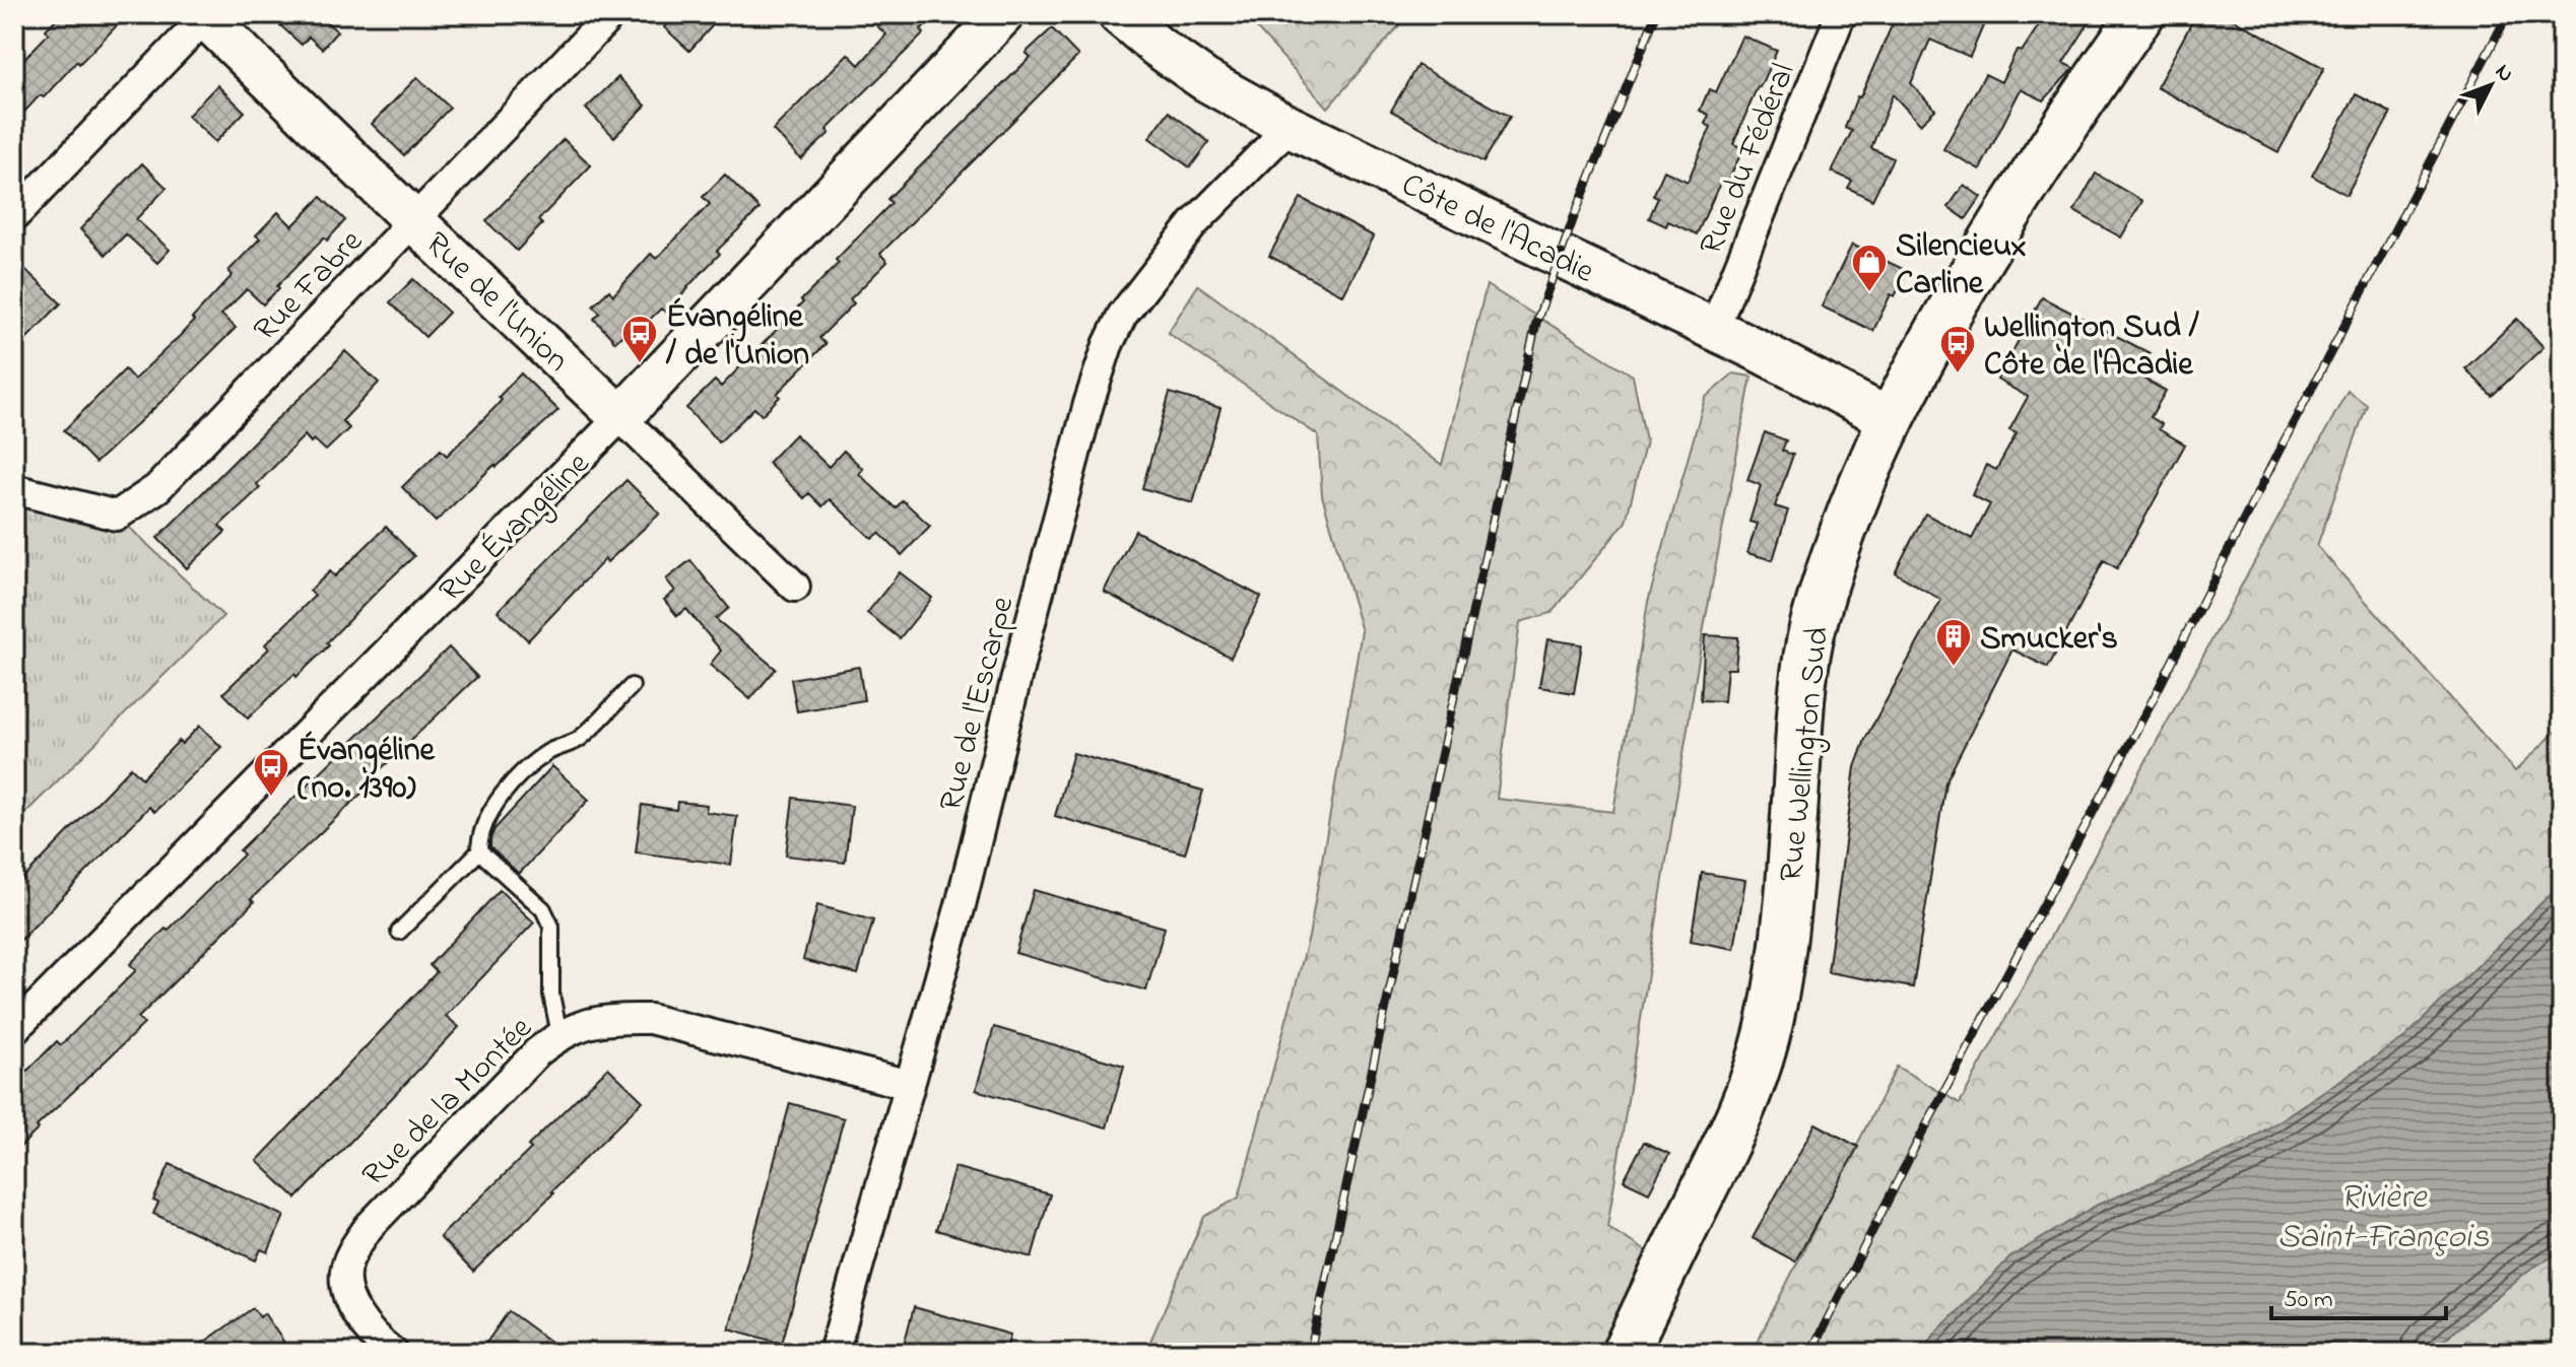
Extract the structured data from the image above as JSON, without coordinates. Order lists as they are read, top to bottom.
{
  "streets": {
    "main road": ["Rue Wellington Sud"],
    "street": [
      "Rue du Fédéral",
      "Côte de l'Acadie",
      "Rue Fabre",
      "Rue de l'Union",
      "Rue Évangéline",
      "Rue de l'Escarpe",
      "Rue de la Montée"
    ]
  },
  "crossings": [
    ["Rue du Fédéral", "Côte de l'Acadie"],
    ["Côte de l'Acadie", "Rue de l'Escarpe"],
    ["Côte de l'Acadie", "Rue Wellington Sud"],
    ["Rue Fabre", "Rue de l'Union"],
    ["Rue de l'Union", "Rue Évangéline"],
    ["Rue de l'Escarpe", "Rue de la Montée"]
  ],
  "water": ["Rivière Saint-François"],
  "places": {
    "shop": ["Silencieux Carline"],
    "bus stop": ["Évangéline / de l'Union", "Wellington Sud / Côte de l'Acadie", "Évangéline (no. 1390)"],
    "building": ["Smucker's"]
  },
  "scale_bar": "50 m",
  "north": "top right"
}
